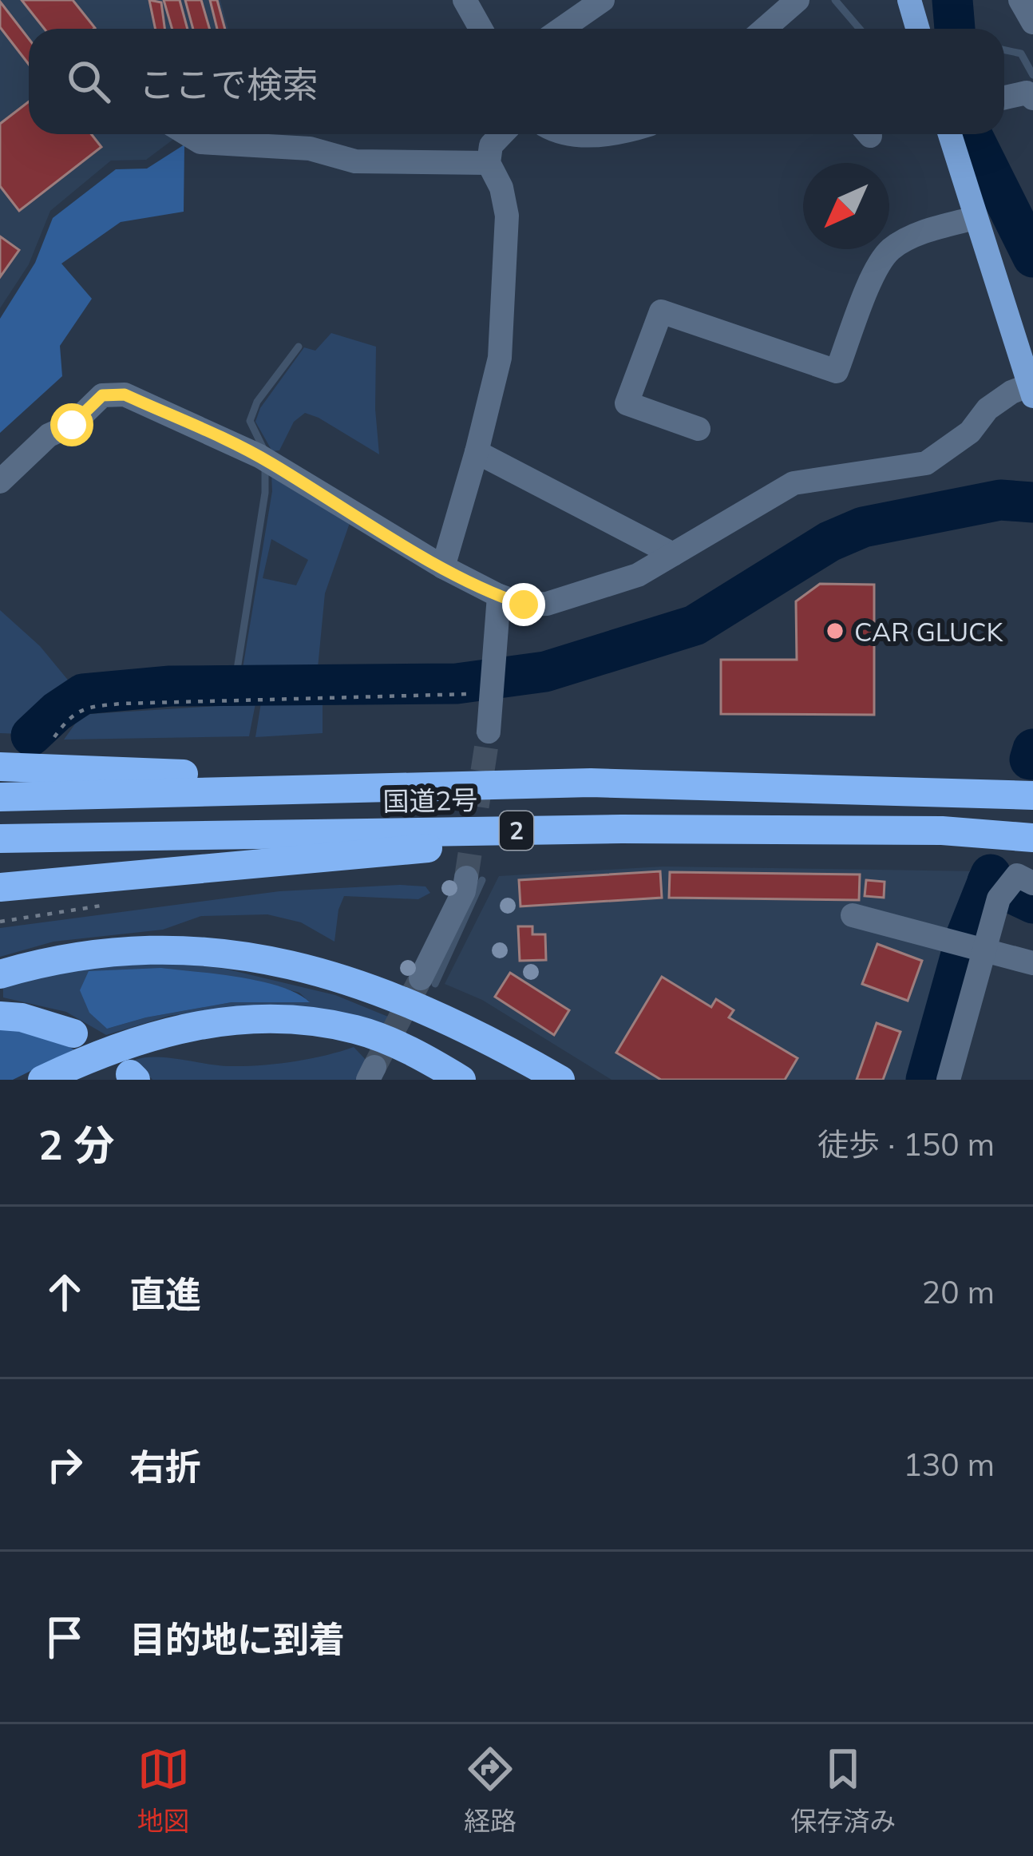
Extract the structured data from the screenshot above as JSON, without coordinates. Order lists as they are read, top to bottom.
{
  "streets": {
    "highway": ["国道2号", "2"]
  },
  "places": ["CAR GLUCK"],
  "north": "bottom left",
  "page": {
    "search": "ここで検索",
    "heading": ["2 分", "徒歩 · 150 m"],
    "list": [
      ["直進", "20 m"],
      ["右折", "130 m"],
      "目的地に到着"
    ],
    "nav": ["地図", "経路", "保存済み"]
  }
}
